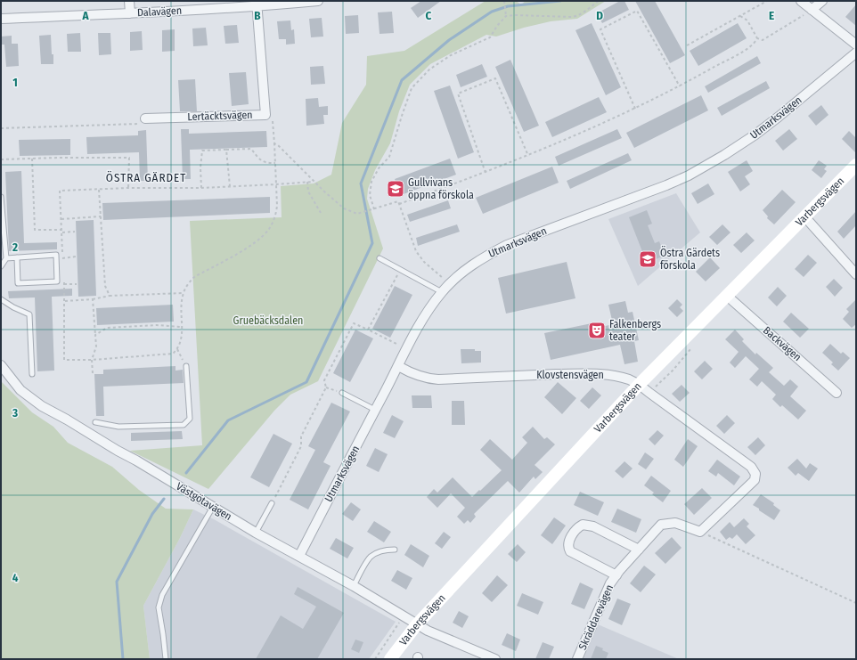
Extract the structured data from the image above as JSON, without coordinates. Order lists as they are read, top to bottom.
{
  "streets": {
    "main road": ["Varbergsvägen"],
    "street": [
      "Dalavägen",
      "Lertäcktsvägen",
      "Utmarksvägen",
      "Backvägen",
      "Klovstensvägen",
      "Västgötavägen",
      "Skräddarevägen"
    ]
  },
  "crossings": [
    ["Dalavägen", "Lertäcktsvägen"],
    ["Utmarksvägen", "Klovstensvägen"],
    ["Utmarksvägen", "Västgötavägen"],
    ["Varbergsvägen", "Backvägen"],
    ["Varbergsvägen", "Klovstensvägen"],
    ["Varbergsvägen", "Västgötavägen"],
    ["Klovstensvägen", "Skräddarevägen"]
  ],
  "districts": ["ÖSTRA GÄRDET"],
  "parks": ["Gruebäcksdalen"],
  "places": {
    "school or university": ["Gullvivans öppna förskola", "Östra Gärdets förskola"],
    "theatre": ["Falkenbergs teater"]
  },
  "grid": {
    "columns": [
      "A",
      "B",
      "C",
      "D",
      "E"
    ],
    "rows": [
      "1",
      "2",
      "3",
      "4"
    ]
  }
}
